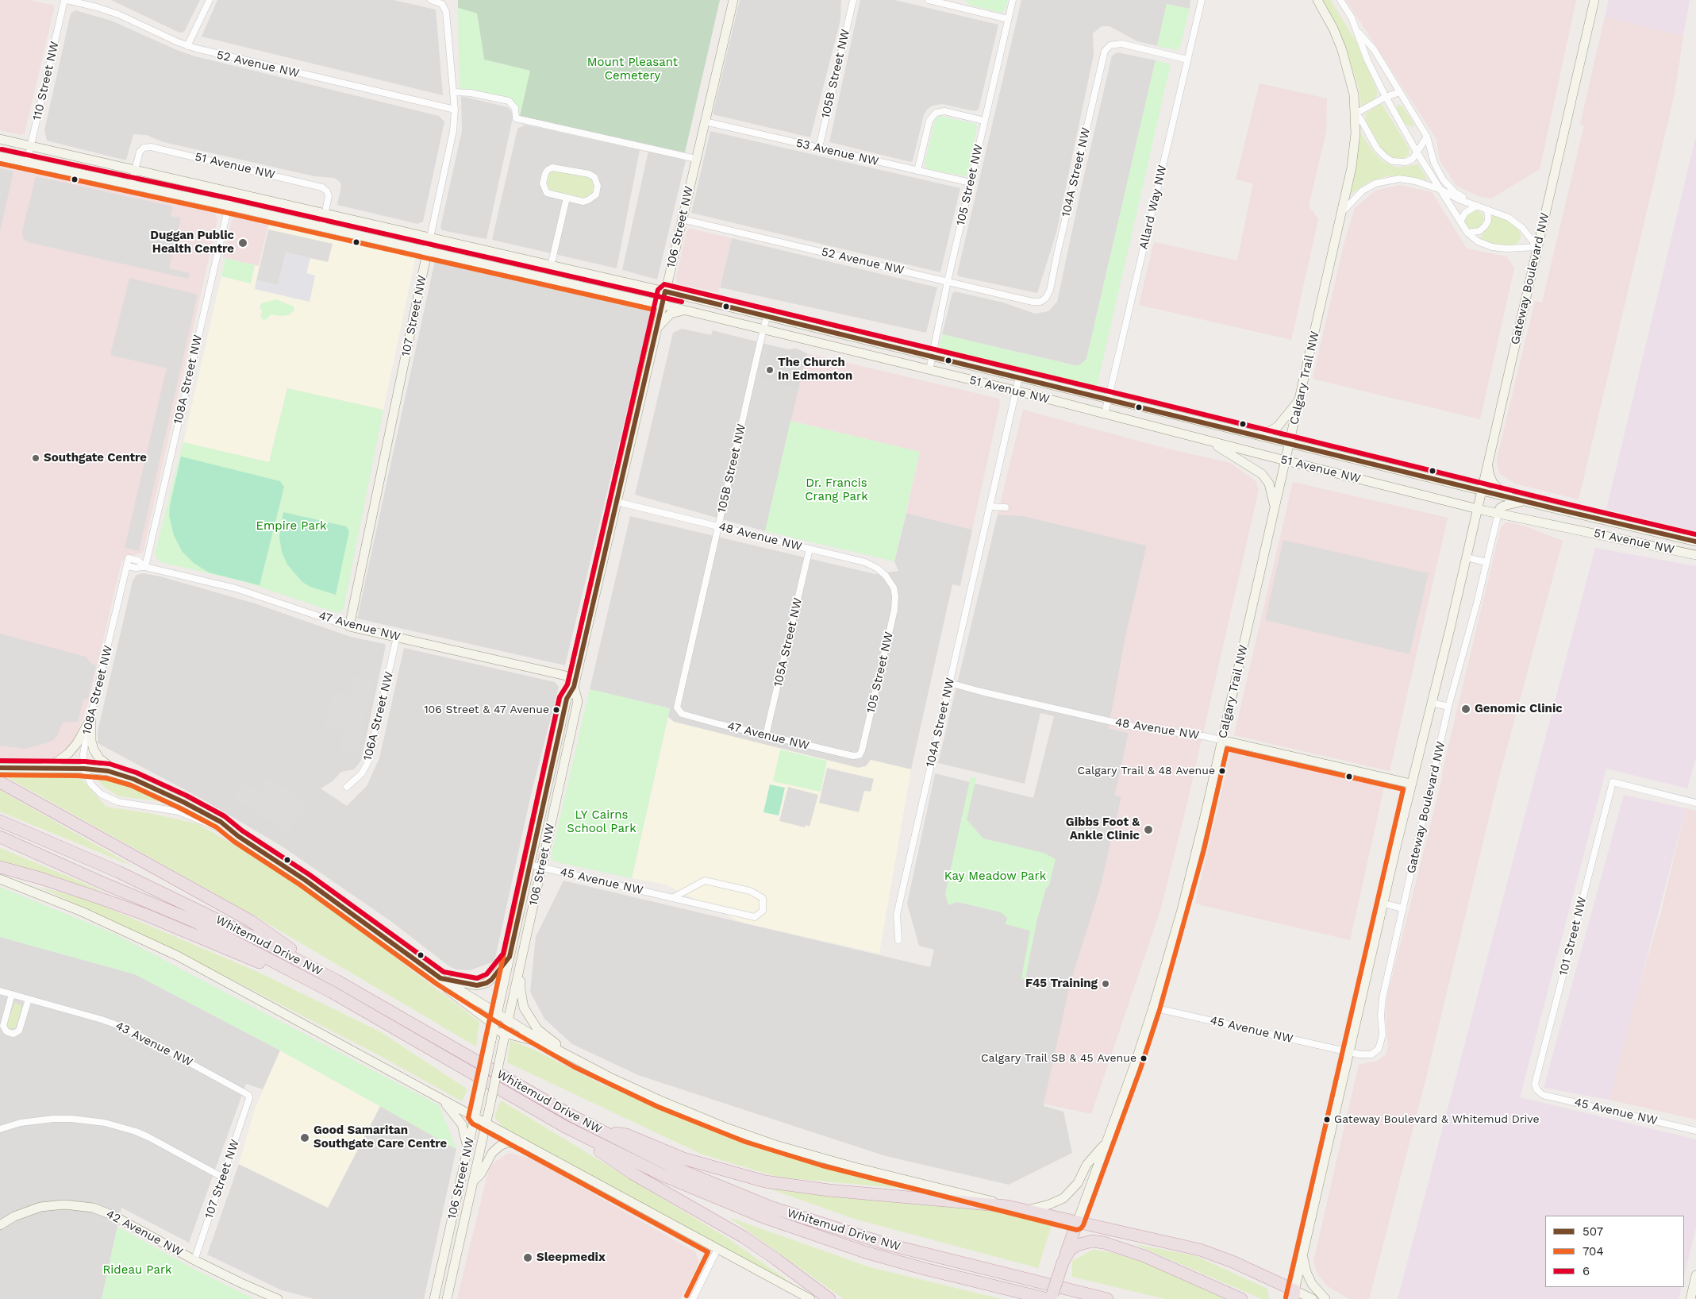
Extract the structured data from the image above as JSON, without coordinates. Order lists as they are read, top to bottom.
{
  "streets": {
    "highway": ["Calgary Trail NW", "Whitemud Drive NW"],
    "main road": [
      "51 Avenue NW",
      "106 Street NW",
      "Gateway Boulevard NW",
      "107 Street NW",
      "48 Avenue NW",
      "47 Avenue NW",
      "42 Avenue NW"
    ],
    "street": [
      "52 Avenue NW",
      "105B Street NW",
      "110 Street NW",
      "53 Avenue NW",
      "104A Street NW",
      "105 Street NW",
      "Allard Way NW",
      "108A Street NW",
      "105A Street NW",
      "106A Street NW",
      "45 Avenue NW",
      "101 Street NW",
      "43 Avenue NW"
    ]
  },
  "crossings": [
    ["52 Avenue NW", "110 Street NW"],
    ["52 Avenue NW", "104A Street NW"],
    ["52 Avenue NW", "105 Street NW"],
    ["52 Avenue NW", "106 Street NW"],
    ["52 Avenue NW", "107 Street NW"],
    ["105B Street NW", "53 Avenue NW"],
    ["105B Street NW", "51 Avenue NW"],
    ["105B Street NW", "48 Avenue NW"],
    ["105B Street NW", "47 Avenue NW"],
    ["110 Street NW", "51 Avenue NW"],
    ["53 Avenue NW", "105 Street NW"],
    ["53 Avenue NW", "106 Street NW"],
    ["51 Avenue NW", "104A Street NW"],
    ["51 Avenue NW", "105 Street NW"],
    ["51 Avenue NW", "Allard Way NW"],
    ["51 Avenue NW", "106 Street NW"],
    ["51 Avenue NW", "Gateway Boulevard NW"],
    ["51 Avenue NW", "107 Street NW"],
    ["51 Avenue NW", "Calgary Trail NW"],
    ["51 Avenue NW", "108A Street NW"],
    ["104A Street NW", "Allard Way NW"],
    ["104A Street NW", "48 Avenue NW"],
    ["105 Street NW", "48 Avenue NW"],
    ["105 Street NW", "47 Avenue NW"],
    ["106 Street NW", "48 Avenue NW"],
    ["106 Street NW", "47 Avenue NW"],
    ["106 Street NW", "45 Avenue NW"],
    ["Gateway Boulevard NW", "48 Avenue NW"],
    ["Gateway Boulevard NW", "45 Avenue NW"],
    ["107 Street NW", "47 Avenue NW"],
    ["107 Street NW", "43 Avenue NW"],
    ["107 Street NW", "42 Avenue NW"],
    ["Calgary Trail NW", "48 Avenue NW"],
    ["Calgary Trail NW", "45 Avenue NW"],
    ["108A Street NW", "47 Avenue NW"],
    ["48 Avenue NW", "105A Street NW"],
    ["47 Avenue NW", "105A Street NW"],
    ["47 Avenue NW", "106A Street NW"],
    ["45 Avenue NW", "101 Street NW"]
  ],
  "parks": [
    "Mount Pleasant Cemetery",
    "Dr. Francis Crang Park",
    "Empire Park",
    "LY Cairns School Park",
    "Kay Meadow Park",
    "Rideau Park"
  ],
  "places": [
    "Duggan Public Health Centre",
    "The Church In Edmonton",
    "Southgate Centre",
    "Genomic Clinic",
    "106 Street & 47 Avenue",
    "Calgary Trail & 48 Avenue",
    "Gibbs Foot & Ankle Clinic",
    "F45 Training",
    "Calgary Trail SB & 45 Avenue",
    "Gateway Boulevard & Whitemud Drive",
    "Good Samaritan Southgate Care Centre",
    "Sleepmedix"
  ],
  "lines": ["transit line 6", "transit line 704", "transit line 507"],
  "legend": ["507", "704", "6"]
}
